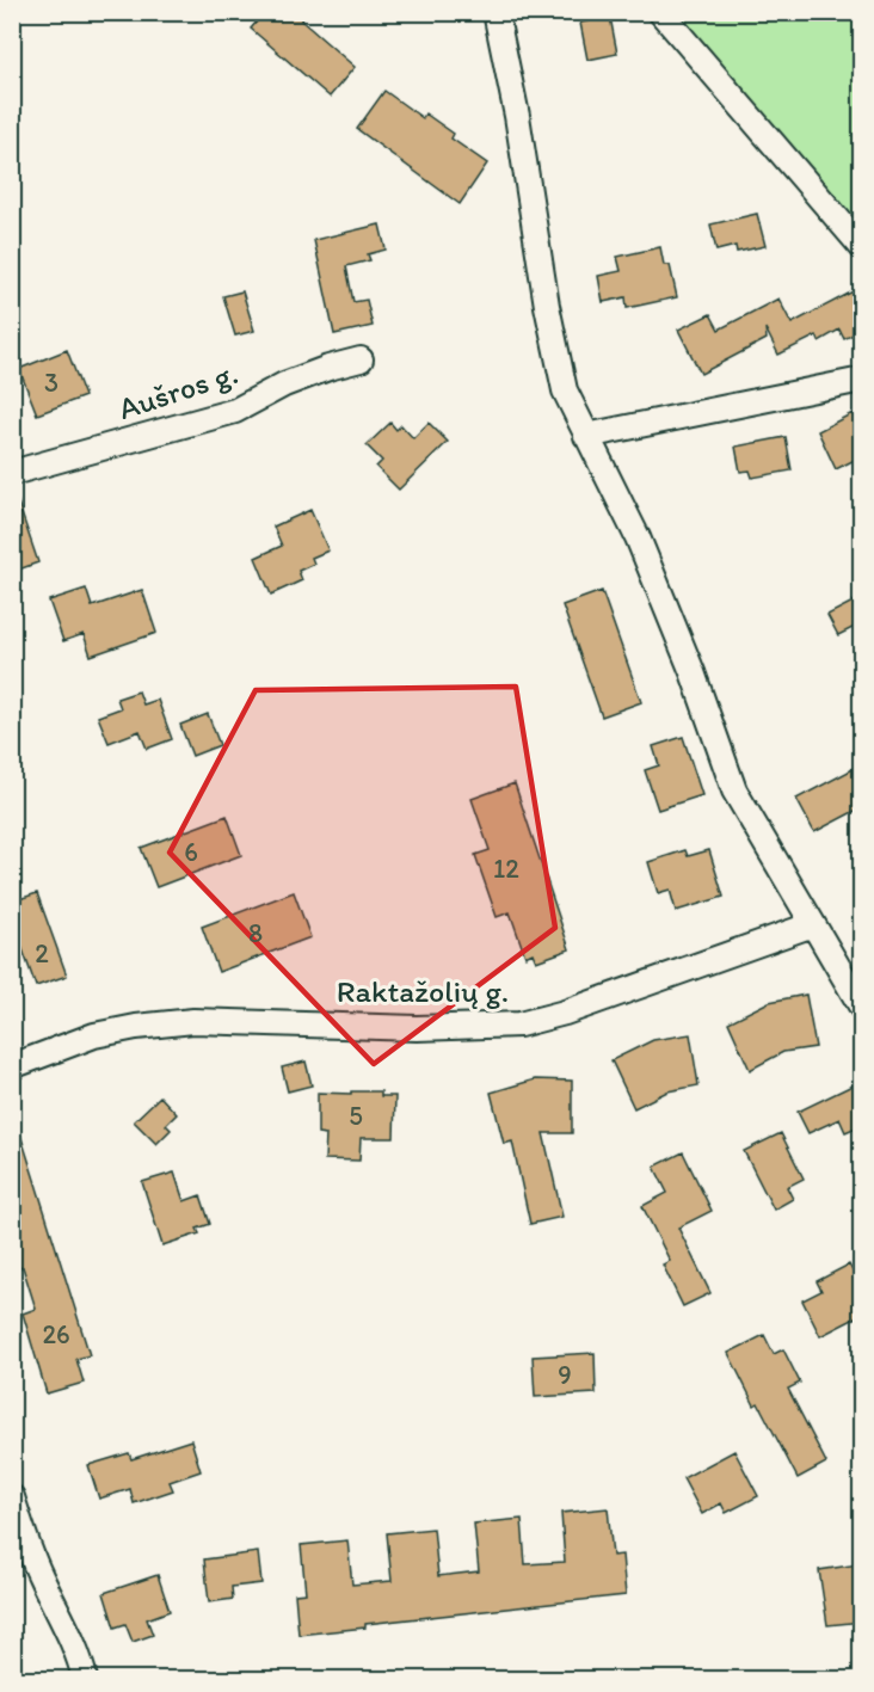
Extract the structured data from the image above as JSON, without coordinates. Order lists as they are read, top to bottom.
{
  "streets": {
    "street": ["Aušros g.", "Raktažolių g."]
  },
  "house_numbers": [
    "3",
    "6",
    "12",
    "8",
    "2",
    "5",
    "26",
    "9"
  ]
}
